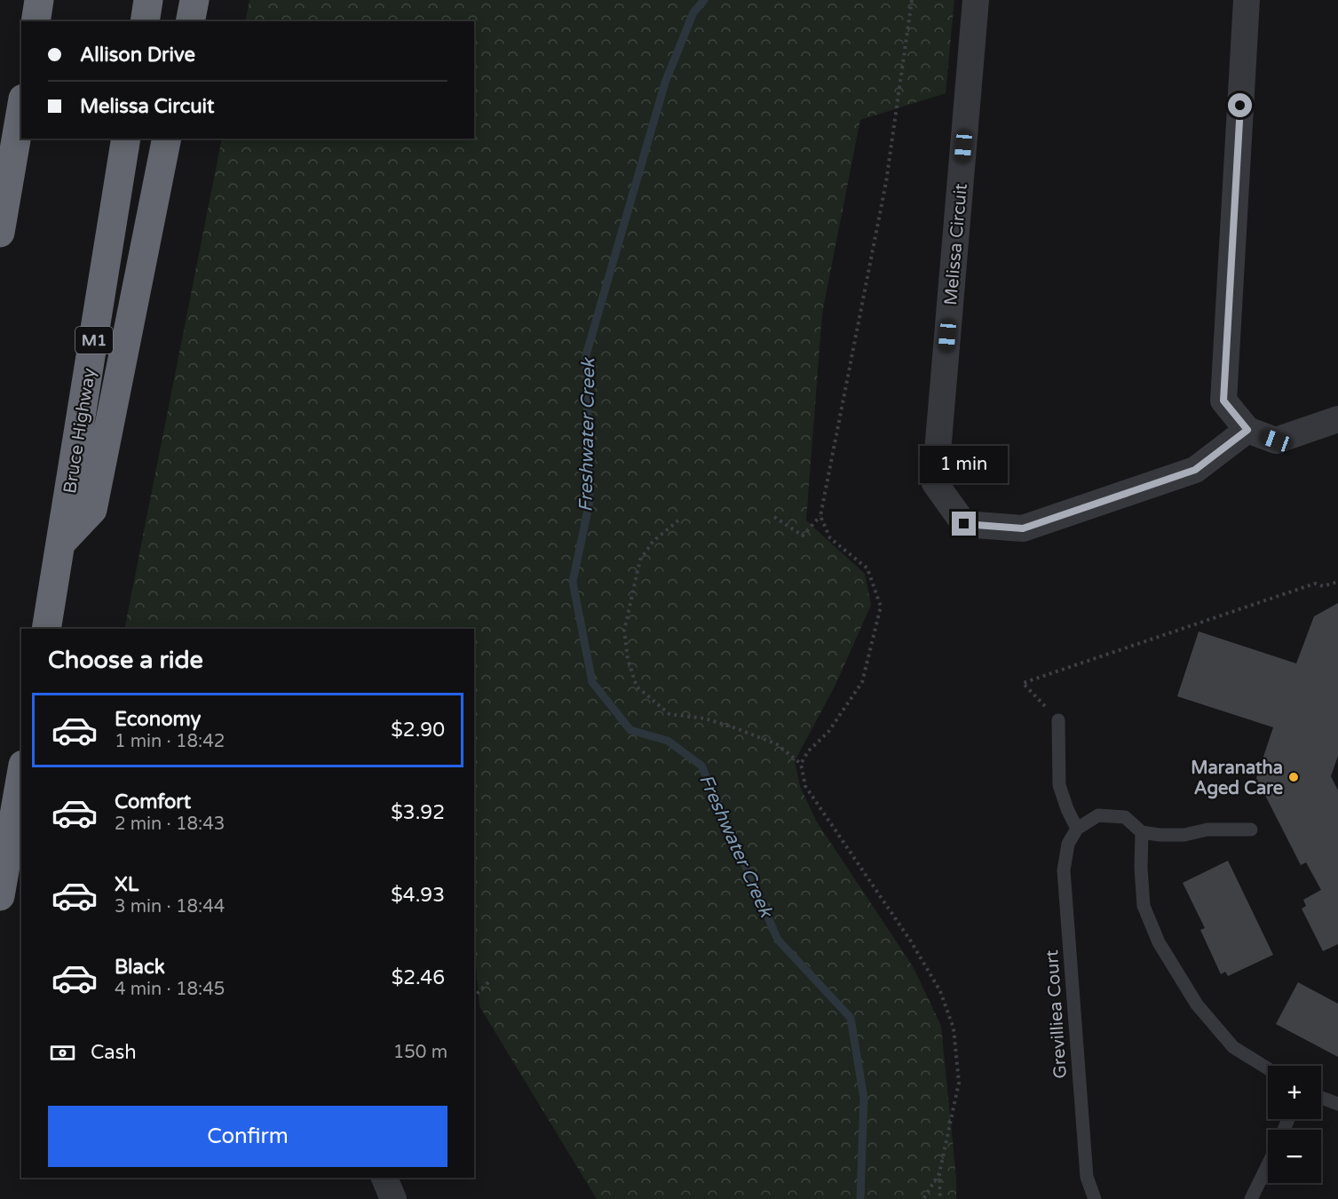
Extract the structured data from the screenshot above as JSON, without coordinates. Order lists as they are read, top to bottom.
{
  "streets": {
    "highway": ["M1", "Bruce Highway"],
    "street": ["Melissa Circuit"],
    "lane": ["Grevilliea Court"]
  },
  "water": ["Freshwater Creek"],
  "places": ["Maranatha Aged Care"],
  "page": {
    "banner": ["Allison Drive", "Melissa Circuit"],
    "bubble": "1 min",
    "heading": "Choose a ride",
    "list": [
      {
        "name": "Economy",
        "note": "1 min · 18:42",
        "value": "$2.90"
      },
      {
        "name": "Comfort",
        "note": "2 min · 18:43",
        "value": "$3.92"
      },
      {
        "name": "XL",
        "note": "3 min · 18:44",
        "value": "$4.93"
      },
      {
        "name": "Black",
        "note": "4 min · 18:45",
        "value": "$2.46"
      }
    ],
    "pay": ["Cash", "150 m"],
    "map_buttons": ["+", "−"],
    "buttons": "Confirm"
  }
}
